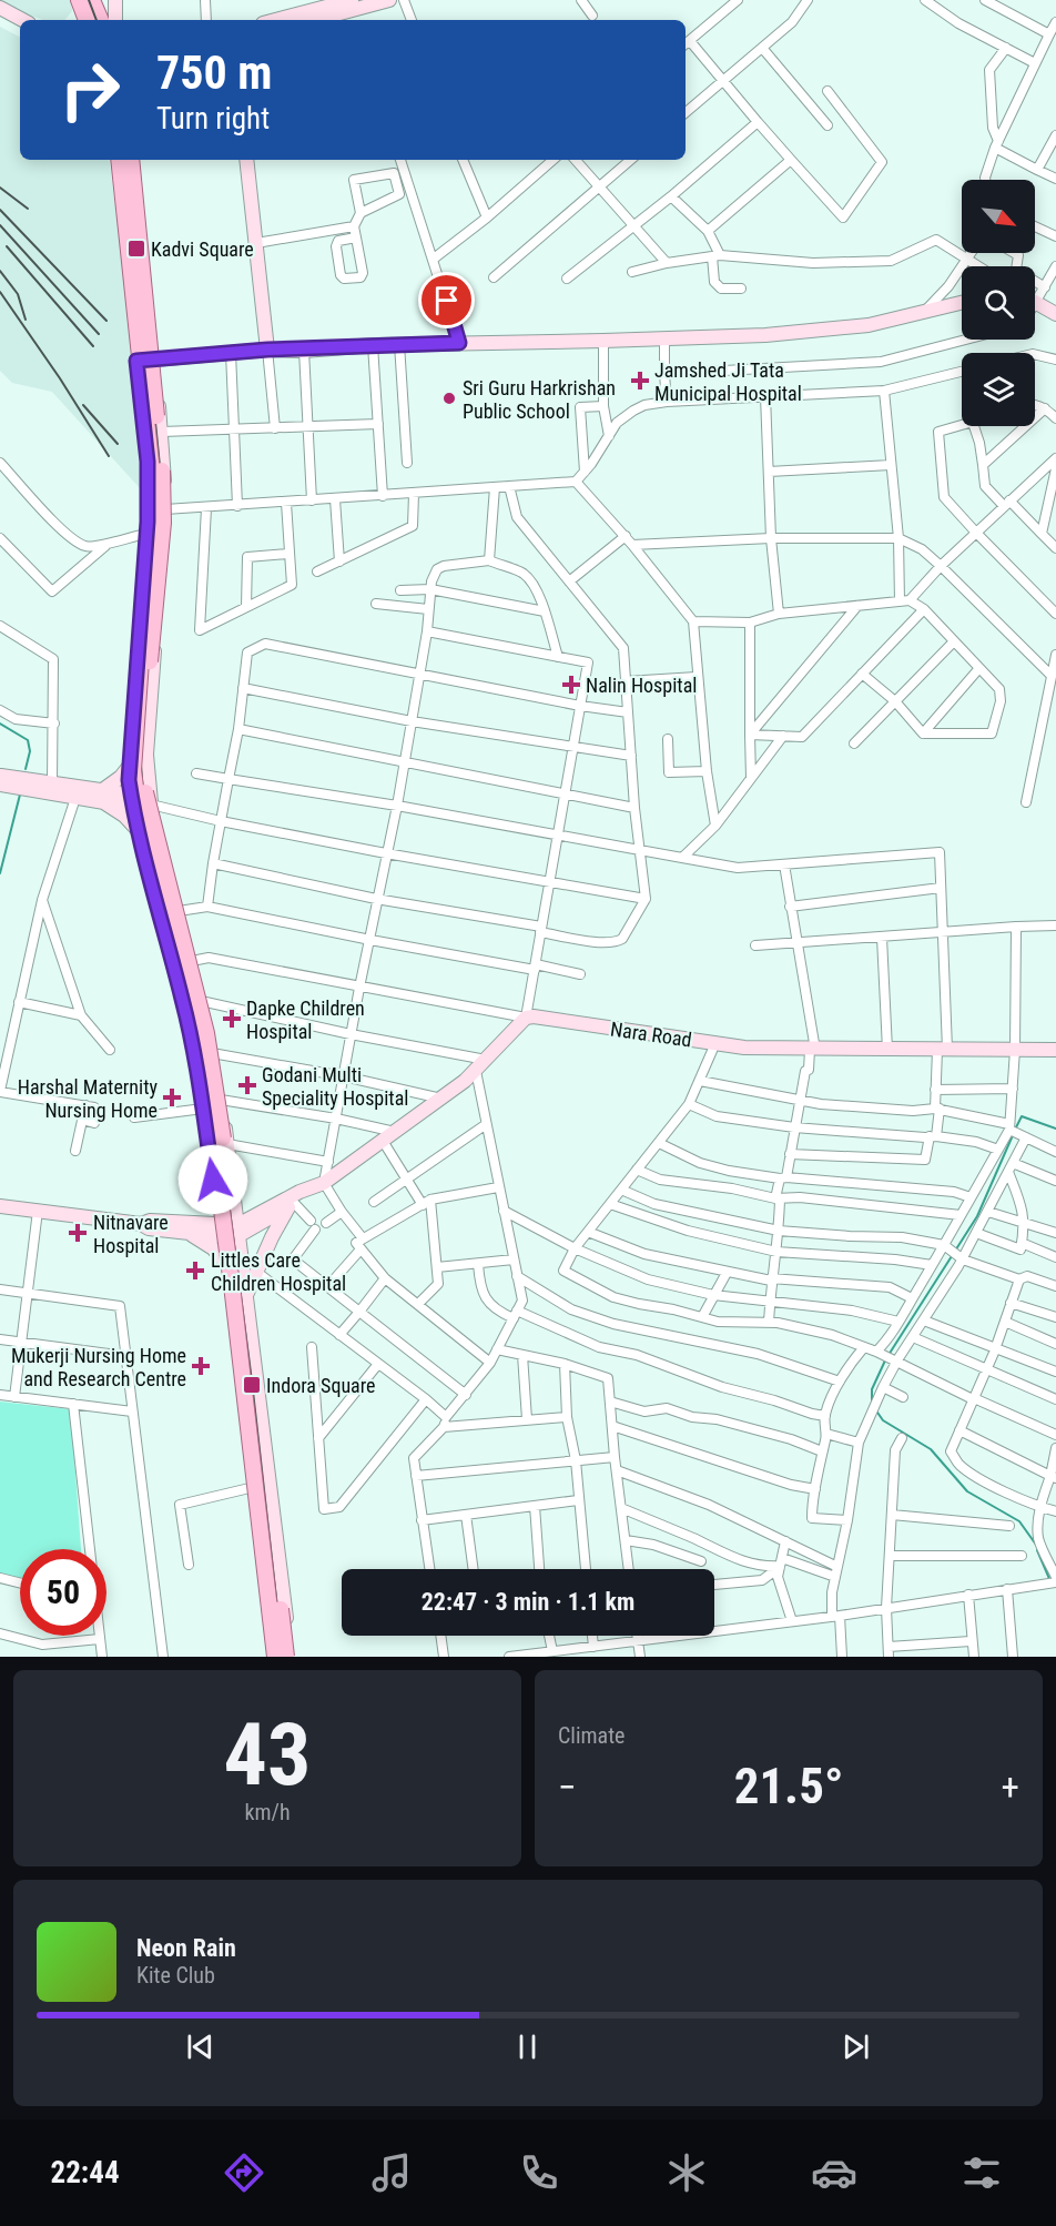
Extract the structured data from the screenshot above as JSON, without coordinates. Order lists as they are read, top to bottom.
{
  "streets": {
    "main road": ["Nara Road"]
  },
  "places": {
    "transit": ["Kadvi Square", "Indora Square"],
    "health": [
      "Jamshed Ji Tata Municipal Hospital",
      "Nalin Hospital",
      "Dapke Children Hospital",
      "Godani Multi Speciality Hospital",
      "Harshal Maternity Nursing Home",
      "Nitnavare Hospital",
      "Littles Care Children Hospital",
      "Mukerji Nursing Home and Research Centre"
    ],
    "other": ["Sri Guru Harkrishan Public School"]
  },
  "north": "bottom right",
  "page": {
    "turn": ["750 m", "Turn right"],
    "limit": "50",
    "trip": "22:47 · 3 min · 1.1 km",
    "tile": [
      ["43", "km/h"],
      "Climate"
    ],
    "heat": ["−", "21.5°", "+"],
    "song": ["Neon Rain", "Kite Club"],
    "tabs": "22:44"
  }
}
